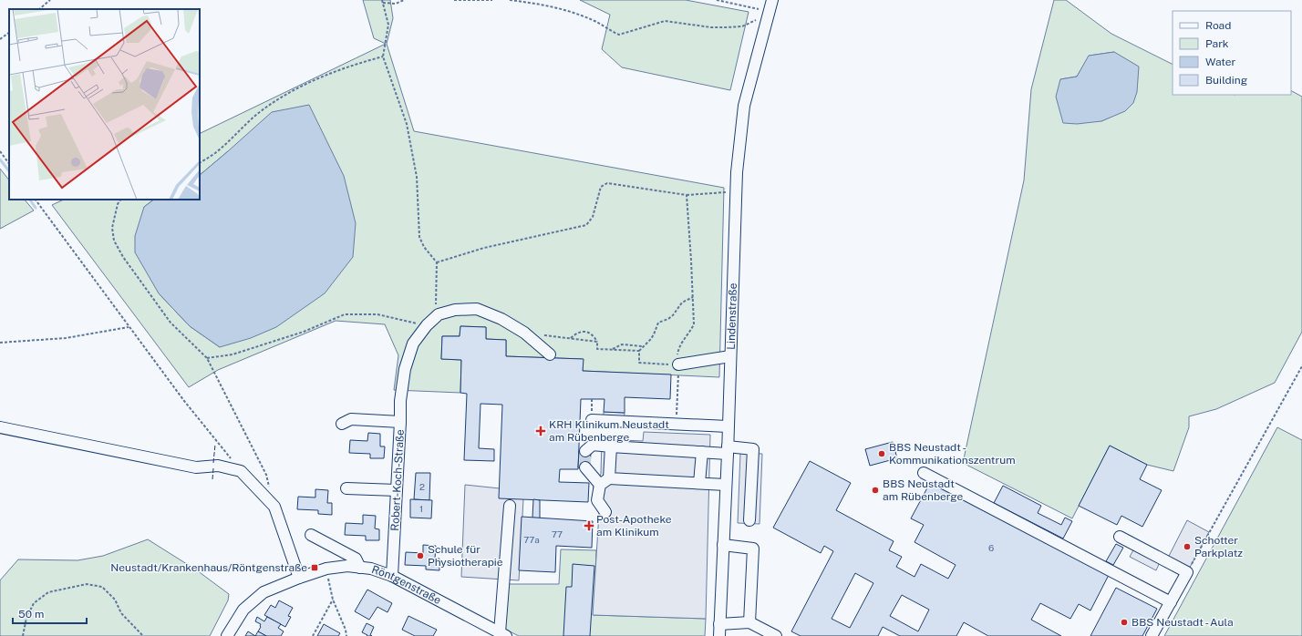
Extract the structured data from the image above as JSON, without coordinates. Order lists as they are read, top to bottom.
{
  "streets": {
    "street": ["Lindenstraße", "Robert-Koch-Straße", "Röntgenstraße"]
  },
  "crossings": [
    ["Robert-Koch-Straße", "Röntgenstraße"]
  ],
  "places": {
    "health": ["KRH Klinikum Neustadt am Rübenberge", "Post-Apotheke am Klinikum"],
    "other": [
      "BBS Neustadt - Kommunikationszentrum",
      "BBS Neustadt am Rübenberge",
      "Schotter Parkplatz",
      "Schule für Physiotherapie",
      "BBS Neustadt - Aula"
    ],
    "transit": ["Neustadt/Krankenhaus/Röntgenstraße"]
  },
  "house_numbers": [
    "2",
    "1",
    "77",
    "77a",
    "6"
  ],
  "legend": [
    "Road",
    "Park",
    "Water",
    "Building"
  ],
  "scale_bar": "50 m"
}
